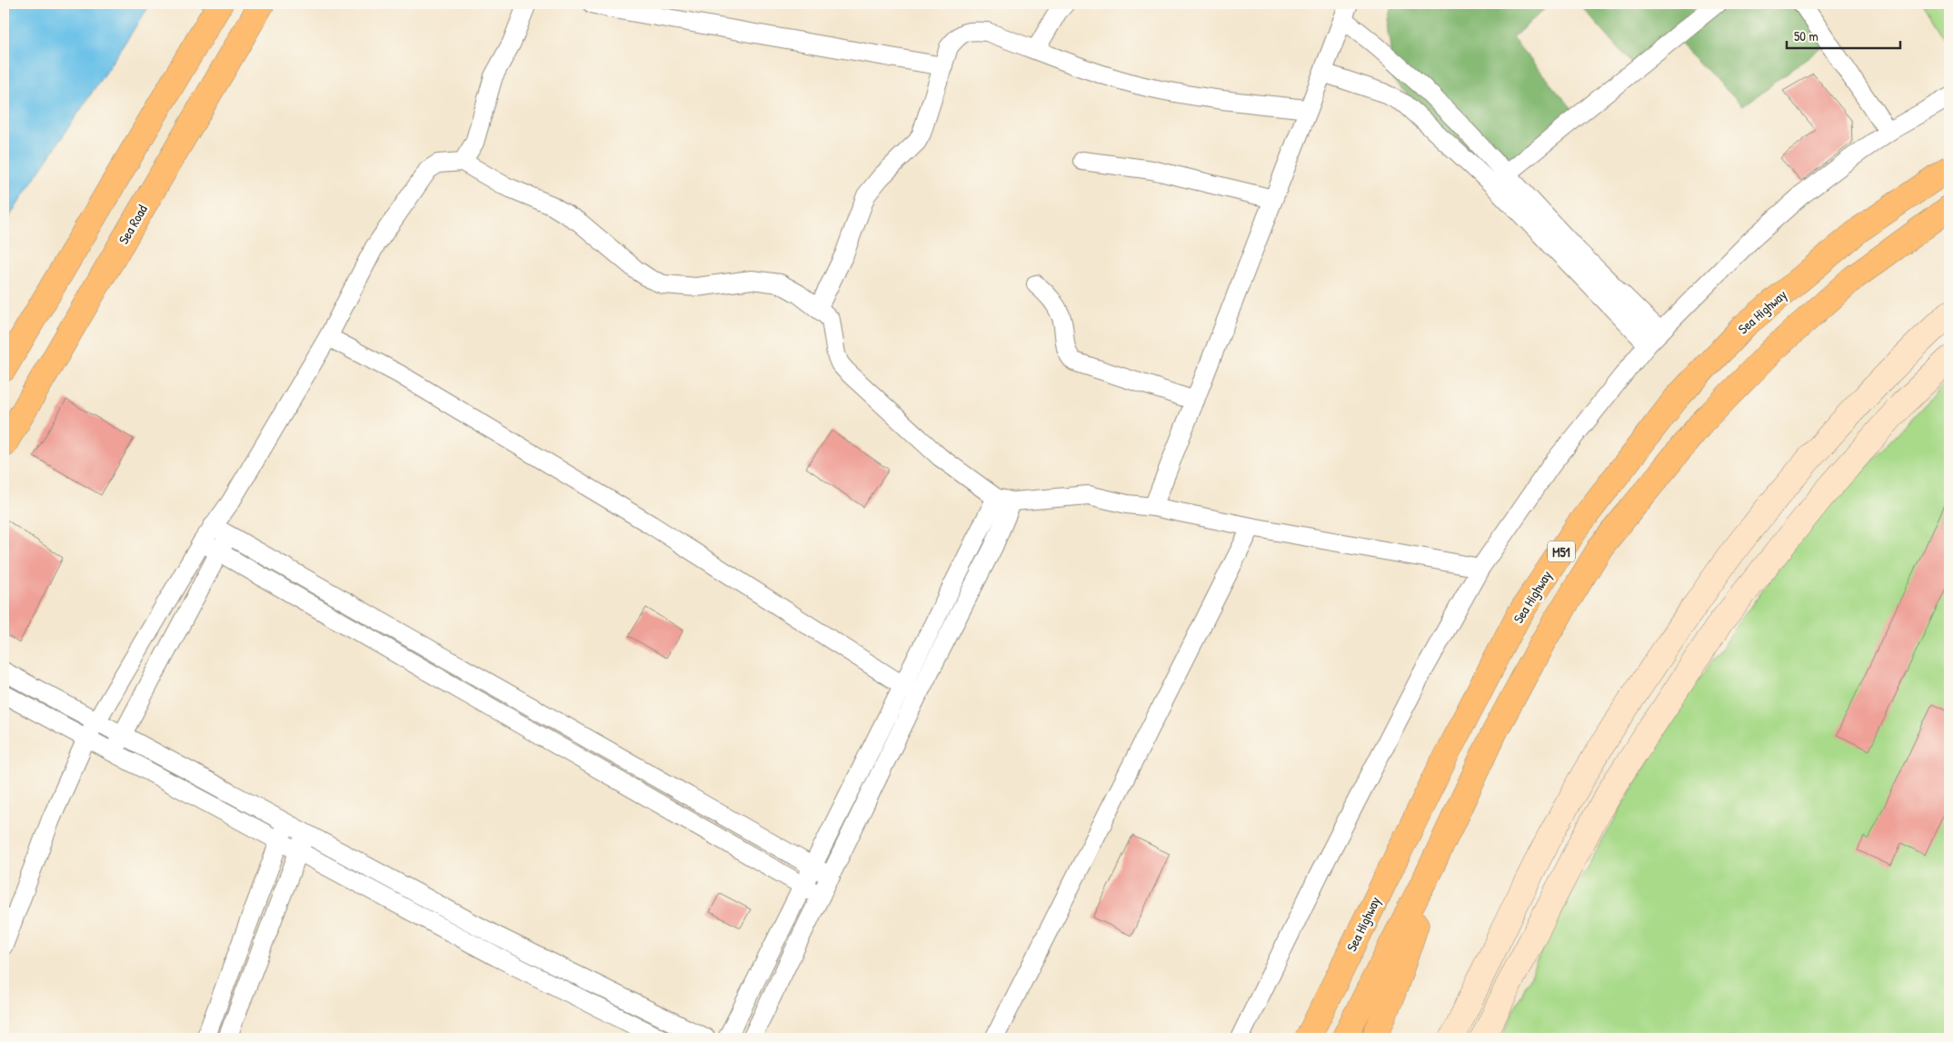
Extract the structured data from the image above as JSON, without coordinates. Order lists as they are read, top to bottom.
{
  "streets": {
    "highway": ["Sea Road", "Sea Highway", "M51"]
  },
  "scale_bar": "50 m"
}
